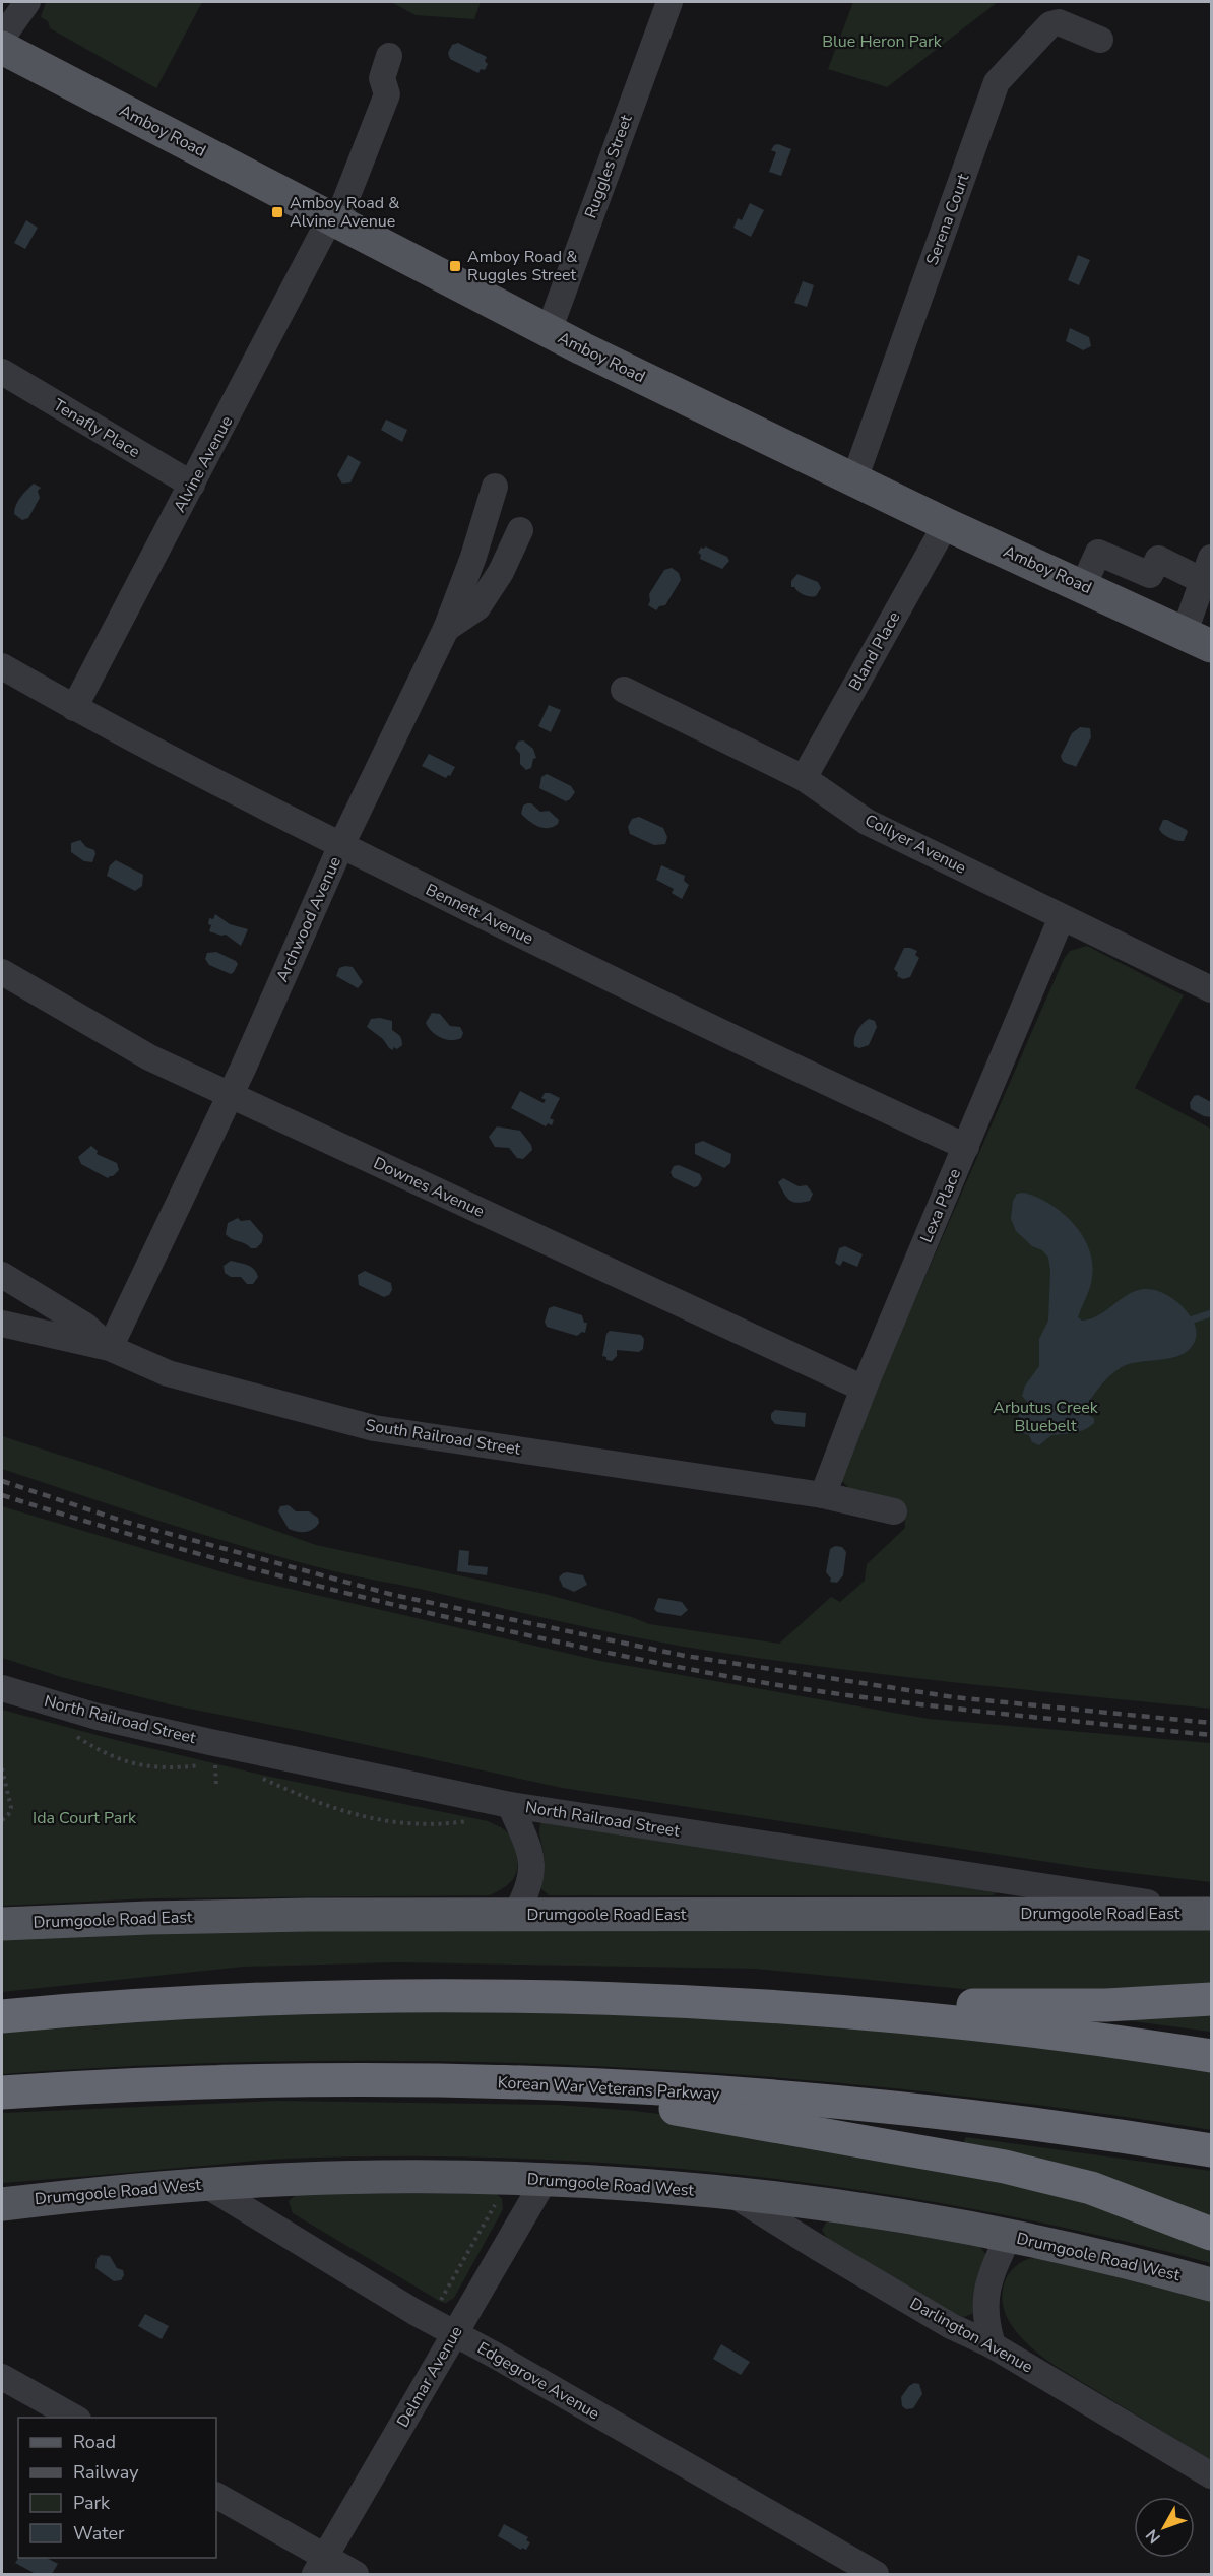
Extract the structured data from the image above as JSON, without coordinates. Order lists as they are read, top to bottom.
{
  "streets": {
    "highway": ["Korean War Veterans Parkway"],
    "main road": ["Amboy Road", "Drumgoole Road East", "Drumgoole Road West"],
    "street": [
      "Ruggles Street",
      "Serena Court",
      "Tenafly Place",
      "Alvine Avenue",
      "Bland Place",
      "Collyer Avenue",
      "Bennett Avenue",
      "Archwood Avenue",
      "Downes Avenue",
      "Lexa Place",
      "South Railroad Street",
      "North Railroad Street",
      "Darlington Avenue",
      "Delmar Avenue",
      "Edgegrove Avenue"
    ]
  },
  "crossings": [
    ["Amboy Road", "Ruggles Street"],
    ["Amboy Road", "Serena Court"],
    ["Amboy Road", "Alvine Avenue"],
    ["Amboy Road", "Bland Place"],
    ["Tenafly Place", "Alvine Avenue"],
    ["Alvine Avenue", "Bennett Avenue"],
    ["Bland Place", "Collyer Avenue"],
    ["Collyer Avenue", "Lexa Place"],
    ["Bennett Avenue", "Archwood Avenue"],
    ["Bennett Avenue", "Lexa Place"],
    ["Archwood Avenue", "Downes Avenue"],
    ["Archwood Avenue", "South Railroad Street"],
    ["Downes Avenue", "Lexa Place"],
    ["Lexa Place", "South Railroad Street"],
    ["North Railroad Street", "Drumgoole Road East"],
    ["Drumgoole Road West", "Darlington Avenue"],
    ["Drumgoole Road West", "Delmar Avenue"],
    ["Drumgoole Road West", "Edgegrove Avenue"],
    ["Delmar Avenue", "Edgegrove Avenue"]
  ],
  "parks": ["Blue Heron Park", "Arbutus Creek Bluebelt", "Ida Court Park"],
  "places": {
    "transit": ["Amboy Road & Alvine Avenue", "Amboy Road & Ruggles Street"]
  },
  "legend": [
    "Road",
    "Railway",
    "Park",
    "Water"
  ],
  "north": "bottom left"
}
